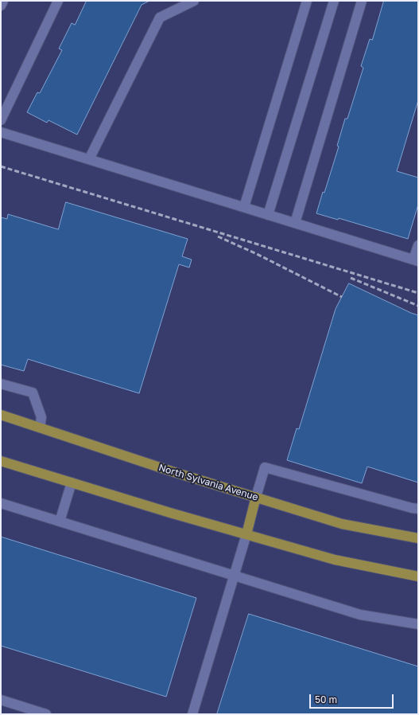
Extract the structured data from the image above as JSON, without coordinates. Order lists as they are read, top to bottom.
{
  "streets": {
    "main road": ["North Sylvania Avenue"]
  },
  "scale_bar": "50 m"
}
